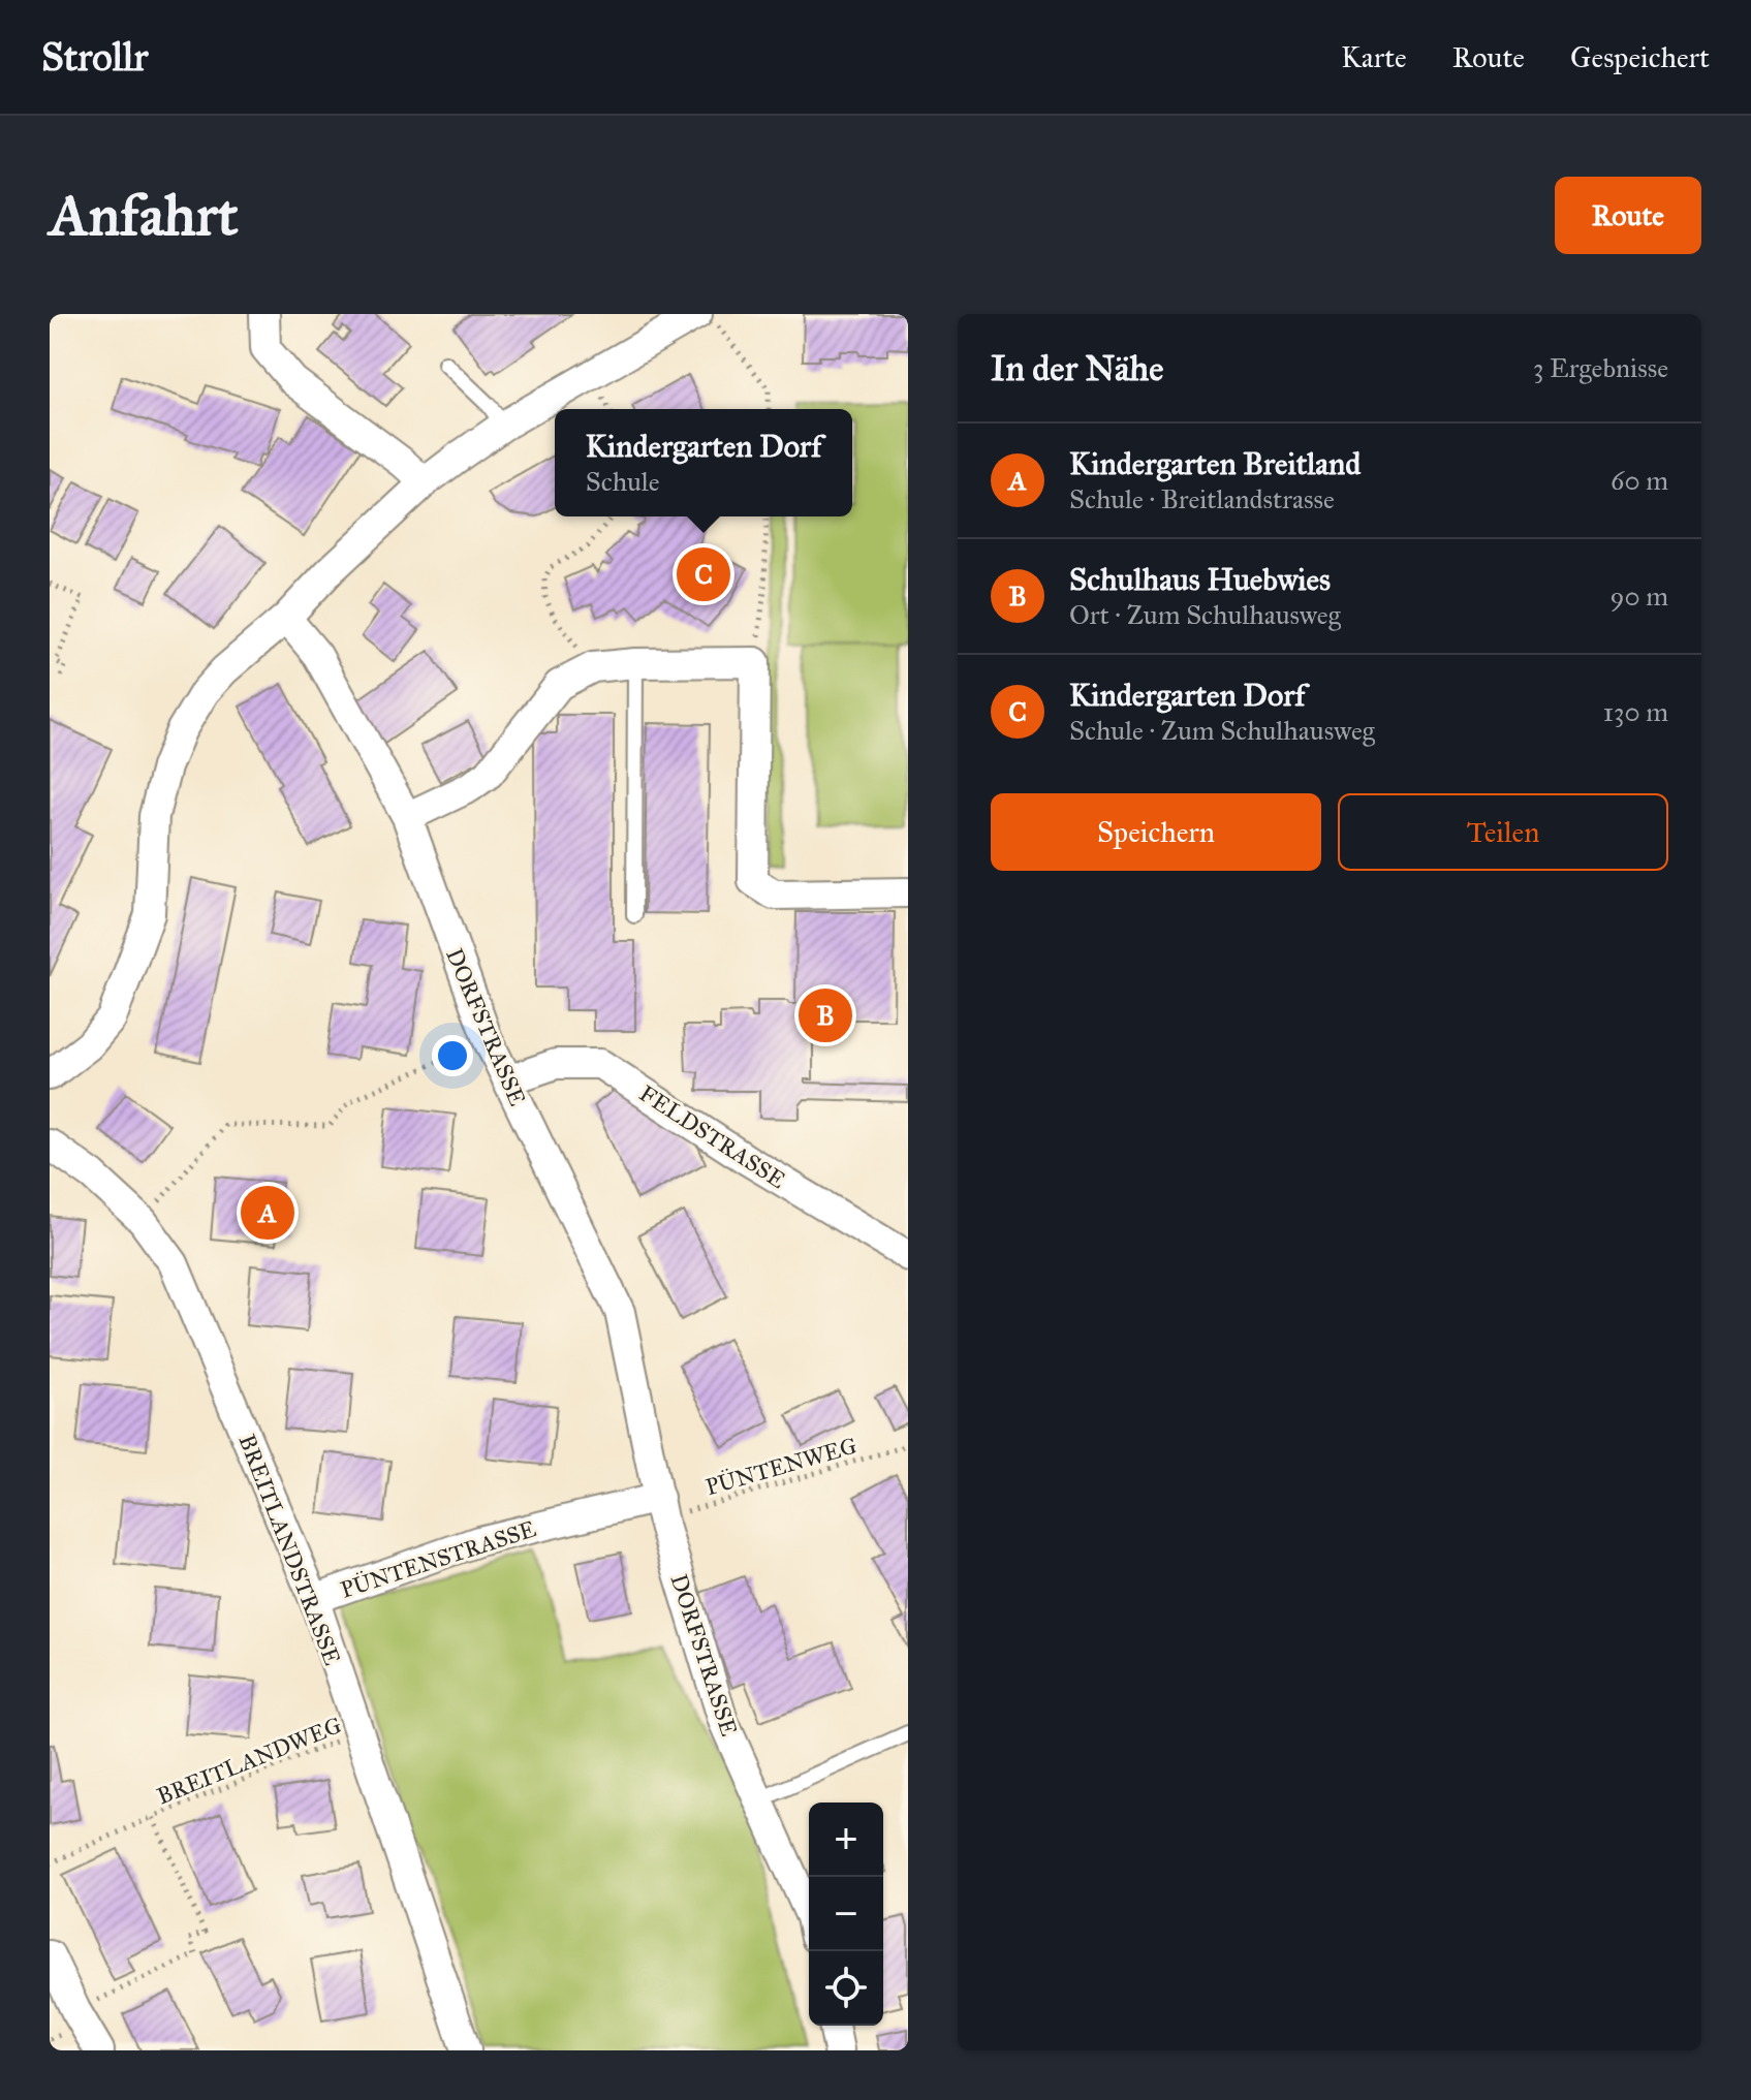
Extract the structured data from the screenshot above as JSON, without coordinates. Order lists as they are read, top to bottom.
{
  "streets": {
    "street": [
      "DORFSTRASSE",
      "FELDSTRASSE",
      "BREITLANDSTRASSE",
      "PÜNTENSTRASSE"
    ],
    "path": ["PÜNTENWEG", "BREITLANDWEG"]
  },
  "crossings": [
    ["DORFSTRASSE", "FELDSTRASSE"],
    ["DORFSTRASSE", "PÜNTENWEG"],
    ["DORFSTRASSE", "PÜNTENSTRASSE"],
    ["PÜNTENWEG", "PÜNTENSTRASSE"],
    ["BREITLANDSTRASSE", "PÜNTENSTRASSE"],
    ["BREITLANDSTRASSE", "BREITLANDWEG"]
  ],
  "page": {
    "header": "Strollr",
    "nav": ["Karte", "Route", "Gespeichert"],
    "buttons": [
      "Route",
      ["Speichern", "Teilen"]
    ],
    "title": "Anfahrt",
    "heading": ["In der Nähe", "3 Ergebnisse"],
    "popup": ["Kindergarten Dorf", "Schule"],
    "list": [
      {
        "mark": "A",
        "name": "Kindergarten Breitland",
        "note": "Schule · Breitlandstrasse",
        "value": "60 m"
      },
      {
        "mark": "B",
        "name": "Schulhaus Huebwies",
        "note": "Ort · Zum Schulhausweg",
        "value": "90 m"
      },
      {
        "mark": "C",
        "name": "Kindergarten Dorf",
        "note": "Schule · Zum Schulhausweg",
        "value": "130 m"
      }
    ],
    "pins": ["C", "B", "A"],
    "map_buttons": ["+", "−"]
  }
}
